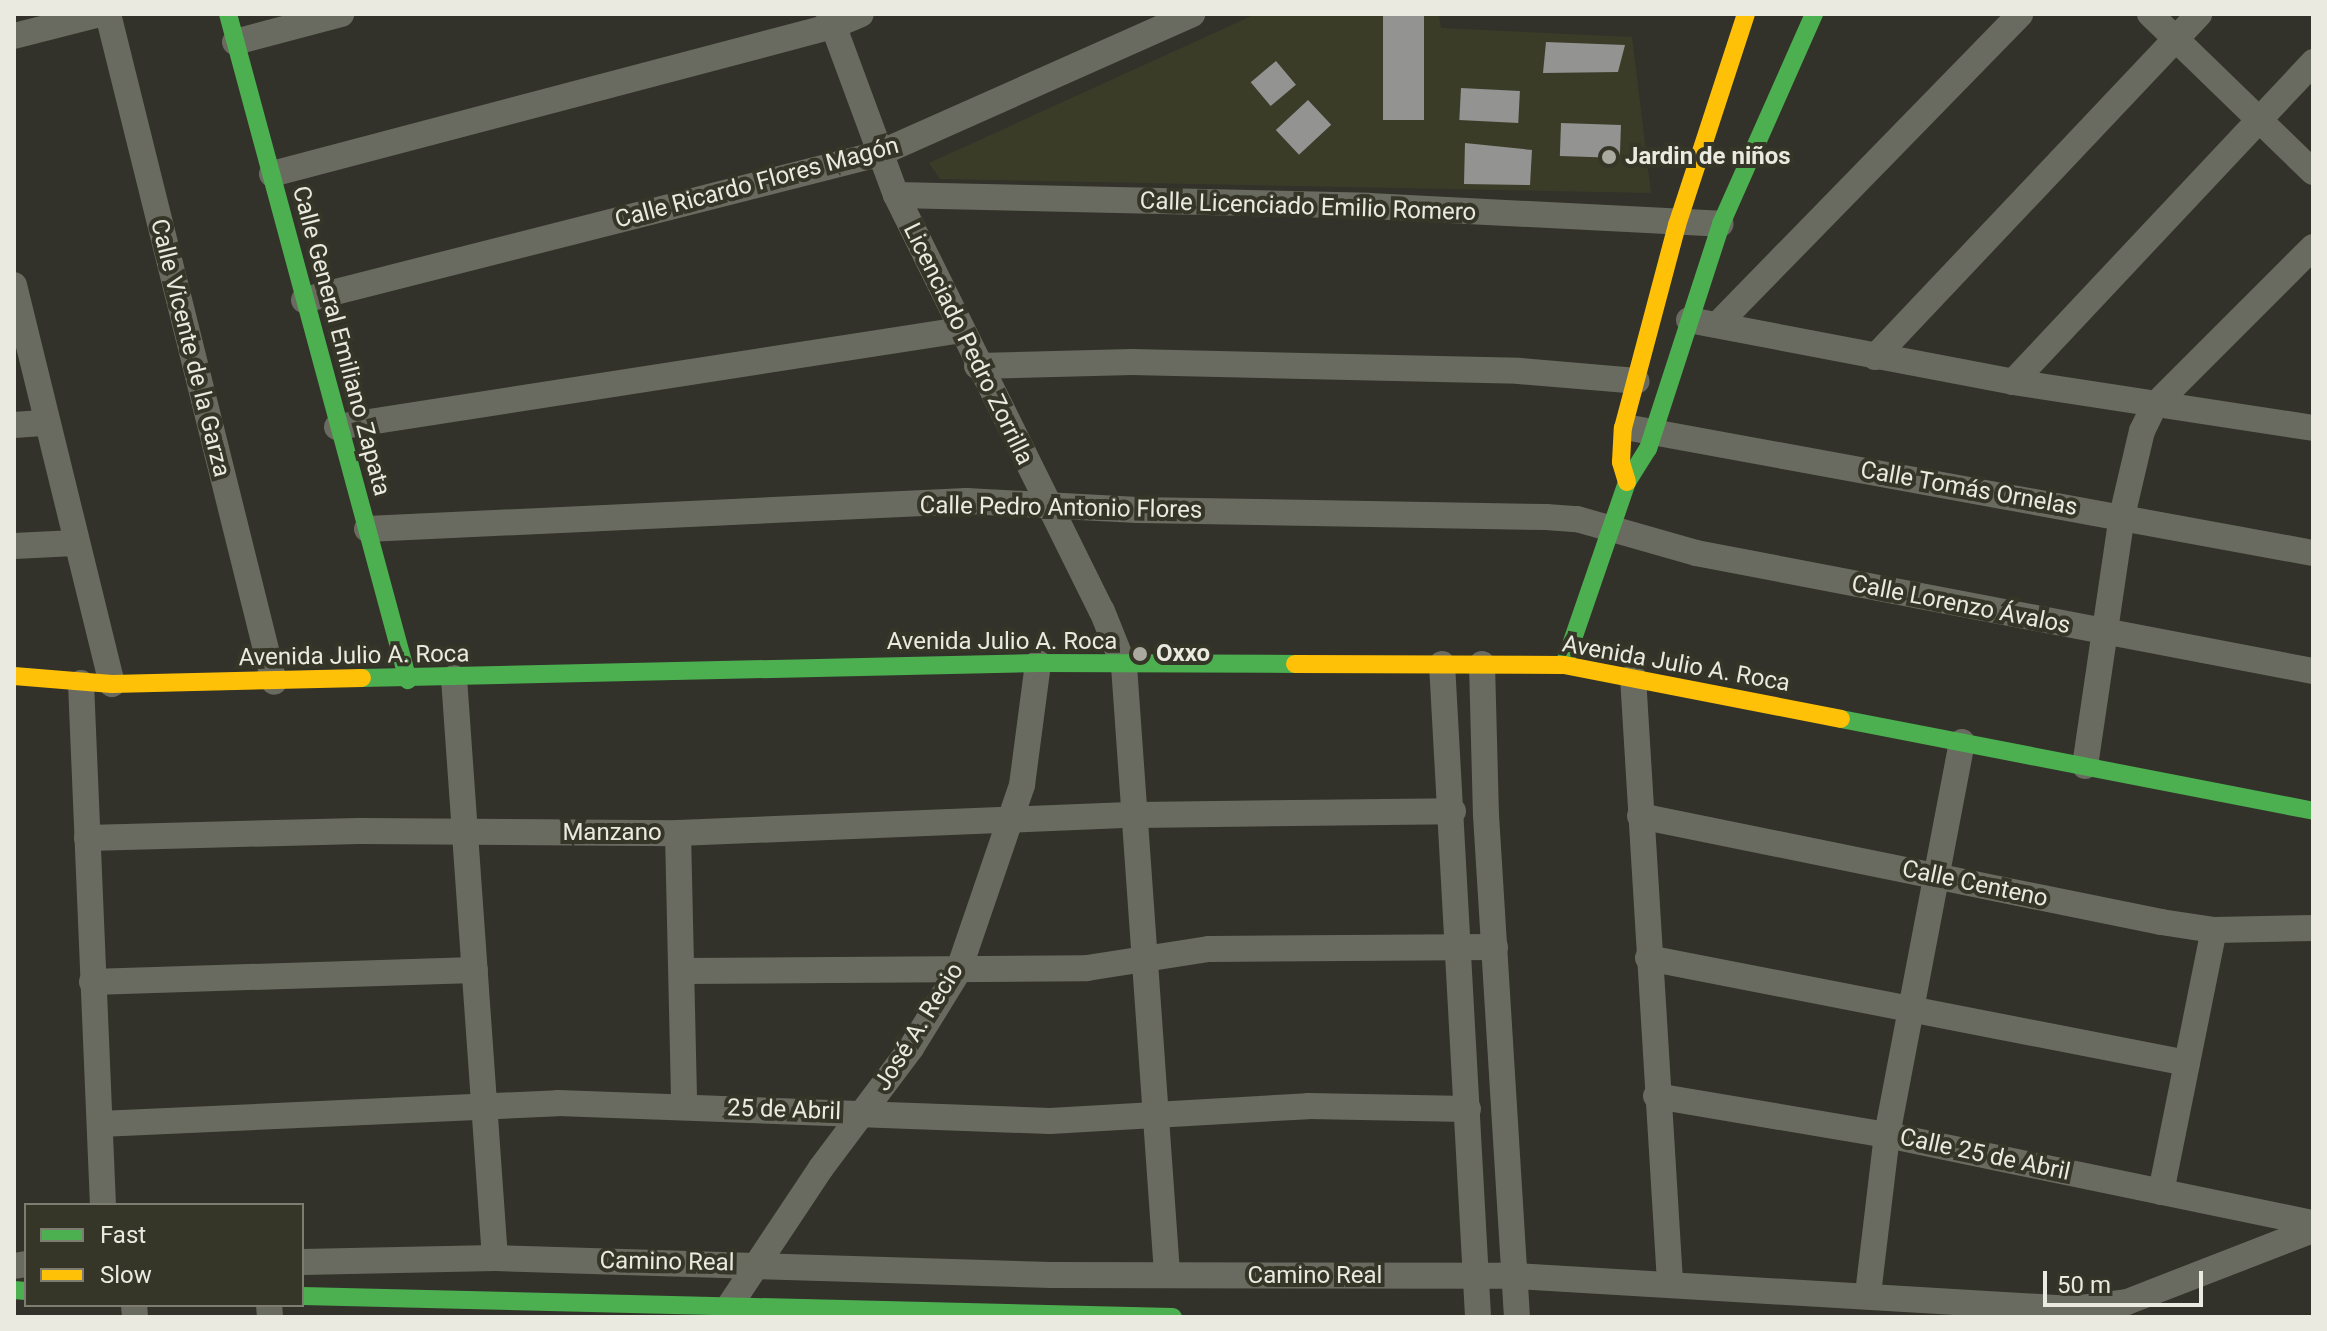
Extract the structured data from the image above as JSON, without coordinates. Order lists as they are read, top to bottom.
{
  "streets": {
    "street": [
      "Calle Ricardo Flores Magón",
      "Calle Licenciado Emilio Romero",
      "Calle General Emiliano Zapata",
      "Licenciado Pedro Zorrilla",
      "Calle Vicente de la Garza",
      "Calle Tomás Ornelas",
      "Calle Pedro Antonio Flores",
      "Calle Lorenzo Ávalos",
      "Avenida Julio A. Roca",
      "Manzano",
      "Calle Centeno",
      "José A. Recio",
      "25 de Abril",
      "Calle 25 de Abril",
      "Camino Real"
    ]
  },
  "crossings": [
    ["Calle Ricardo Flores Magón", "Calle General Emiliano Zapata"],
    ["Calle Ricardo Flores Magón", "Licenciado Pedro Zorrilla"],
    ["Calle Licenciado Emilio Romero", "Licenciado Pedro Zorrilla"],
    ["Calle General Emiliano Zapata", "Calle Pedro Antonio Flores"],
    ["Calle General Emiliano Zapata", "Avenida Julio A. Roca"],
    ["Licenciado Pedro Zorrilla", "Calle Pedro Antonio Flores"],
    ["Licenciado Pedro Zorrilla", "Avenida Julio A. Roca"],
    ["Licenciado Pedro Zorrilla", "Manzano"],
    ["Licenciado Pedro Zorrilla", "25 de Abril"],
    ["Licenciado Pedro Zorrilla", "Camino Real"],
    ["Calle Vicente de la Garza", "Avenida Julio A. Roca"],
    ["Calle Pedro Antonio Flores", "Calle Lorenzo Ávalos"],
    ["Avenida Julio A. Roca", "José A. Recio"],
    ["Manzano", "José A. Recio"],
    ["José A. Recio", "25 de Abril"],
    ["José A. Recio", "Camino Real"]
  ],
  "places": ["Jardin de niños", "Oxxo"],
  "legend": ["Fast", "Slow"],
  "scale_bar": "50 m"
}
